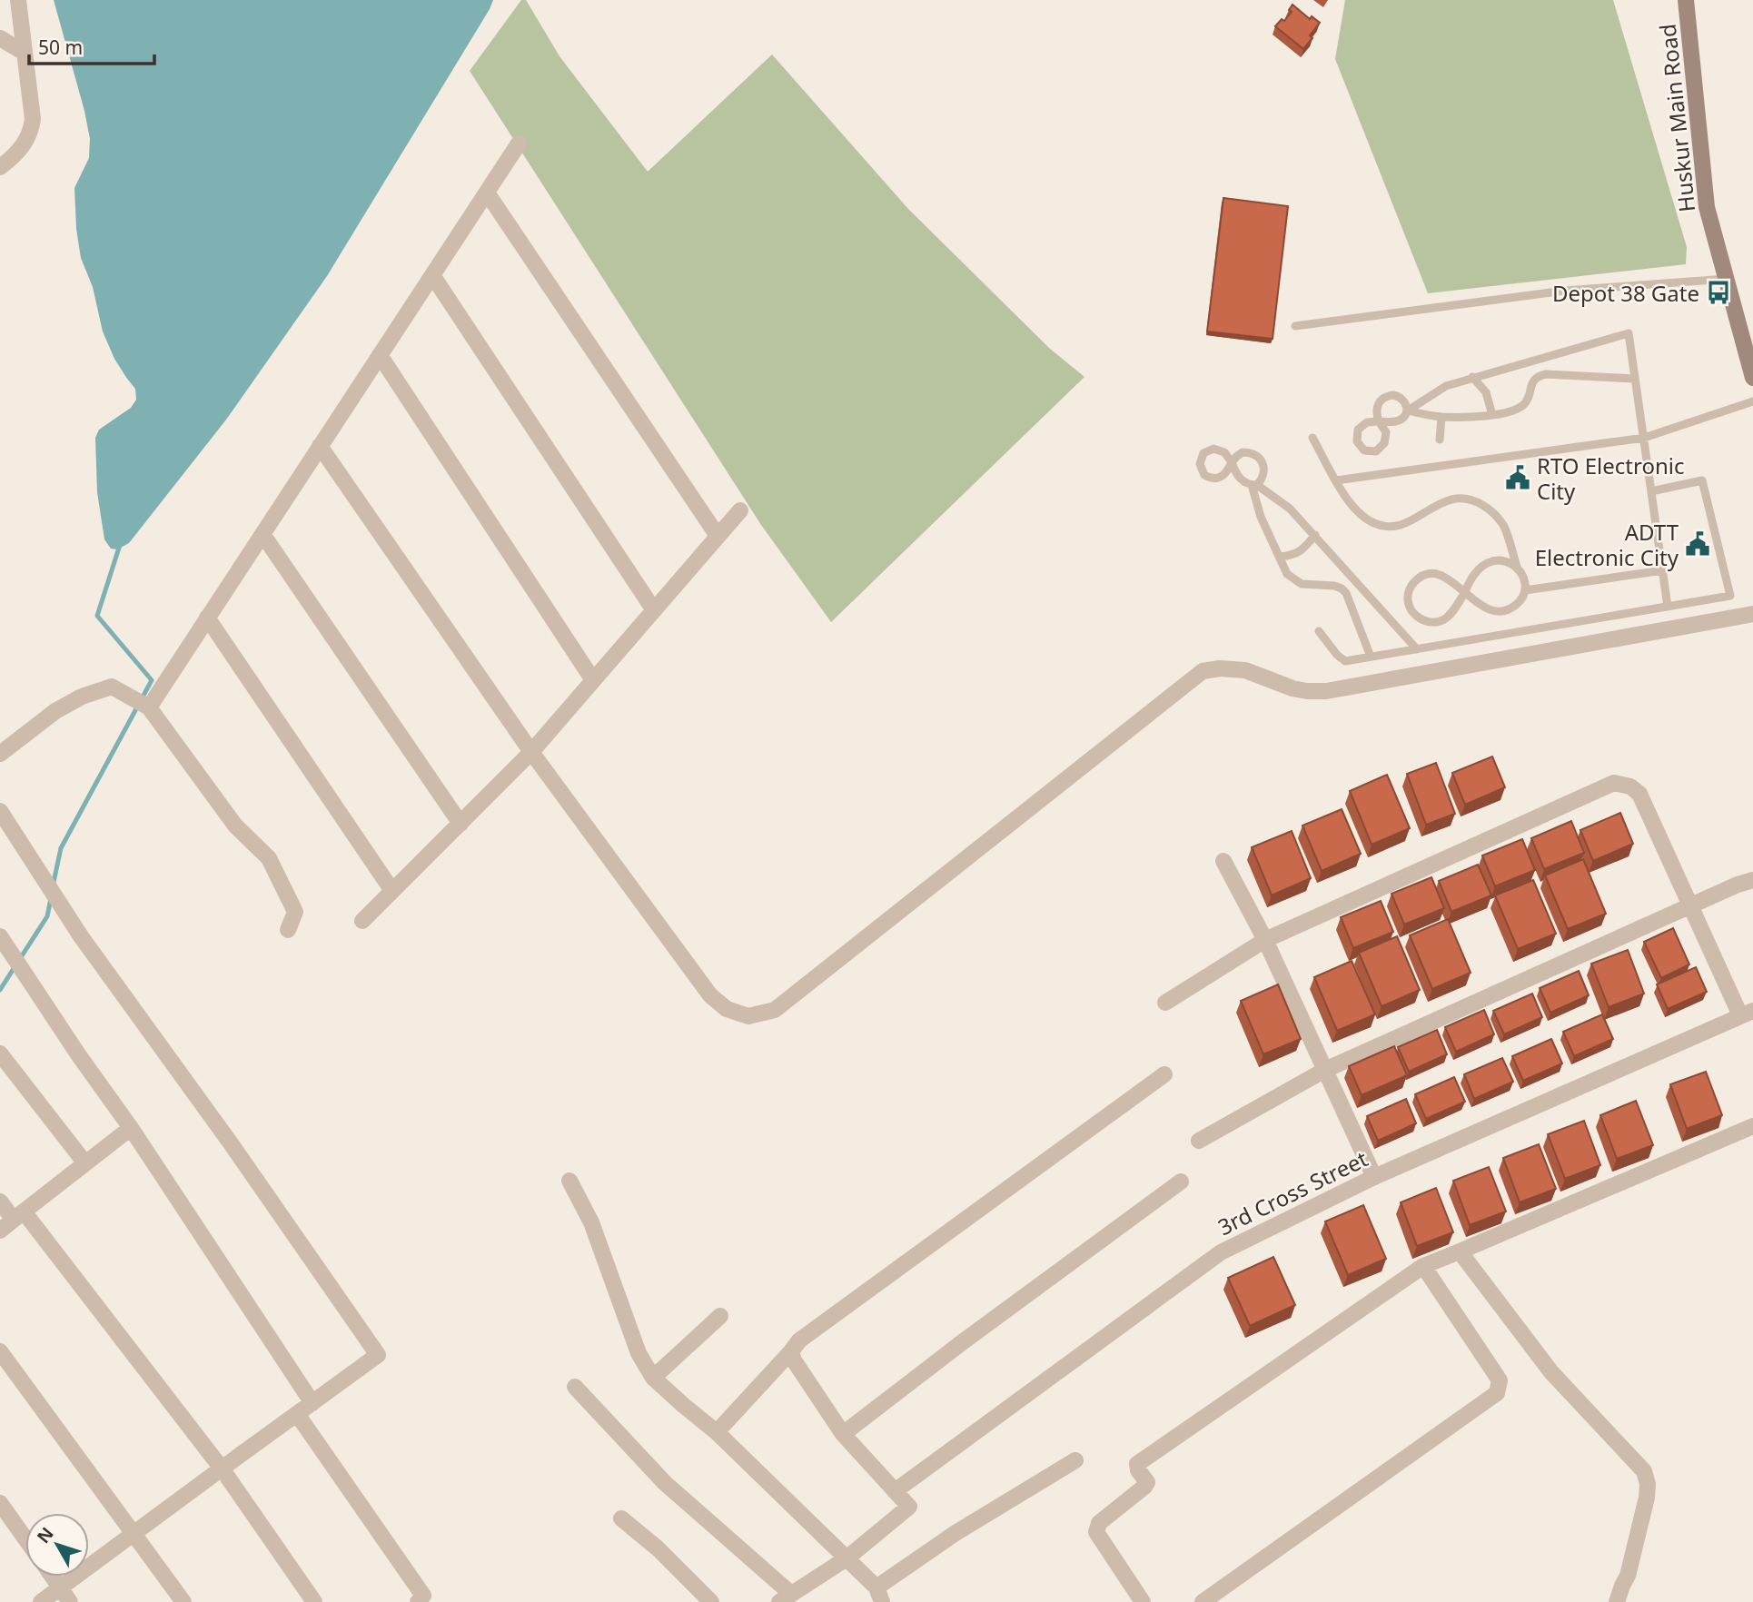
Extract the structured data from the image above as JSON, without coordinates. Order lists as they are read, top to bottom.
{
  "streets": {
    "main road": ["Huskur Main Road"],
    "street": ["3rd Cross Street"]
  },
  "places": {
    "bus stop": ["Depot 38 Gate"],
    "public building": ["RTO Electronic City", "ADTT Electronic City"]
  },
  "scale_bar": "50 m",
  "north": "top left"
}
